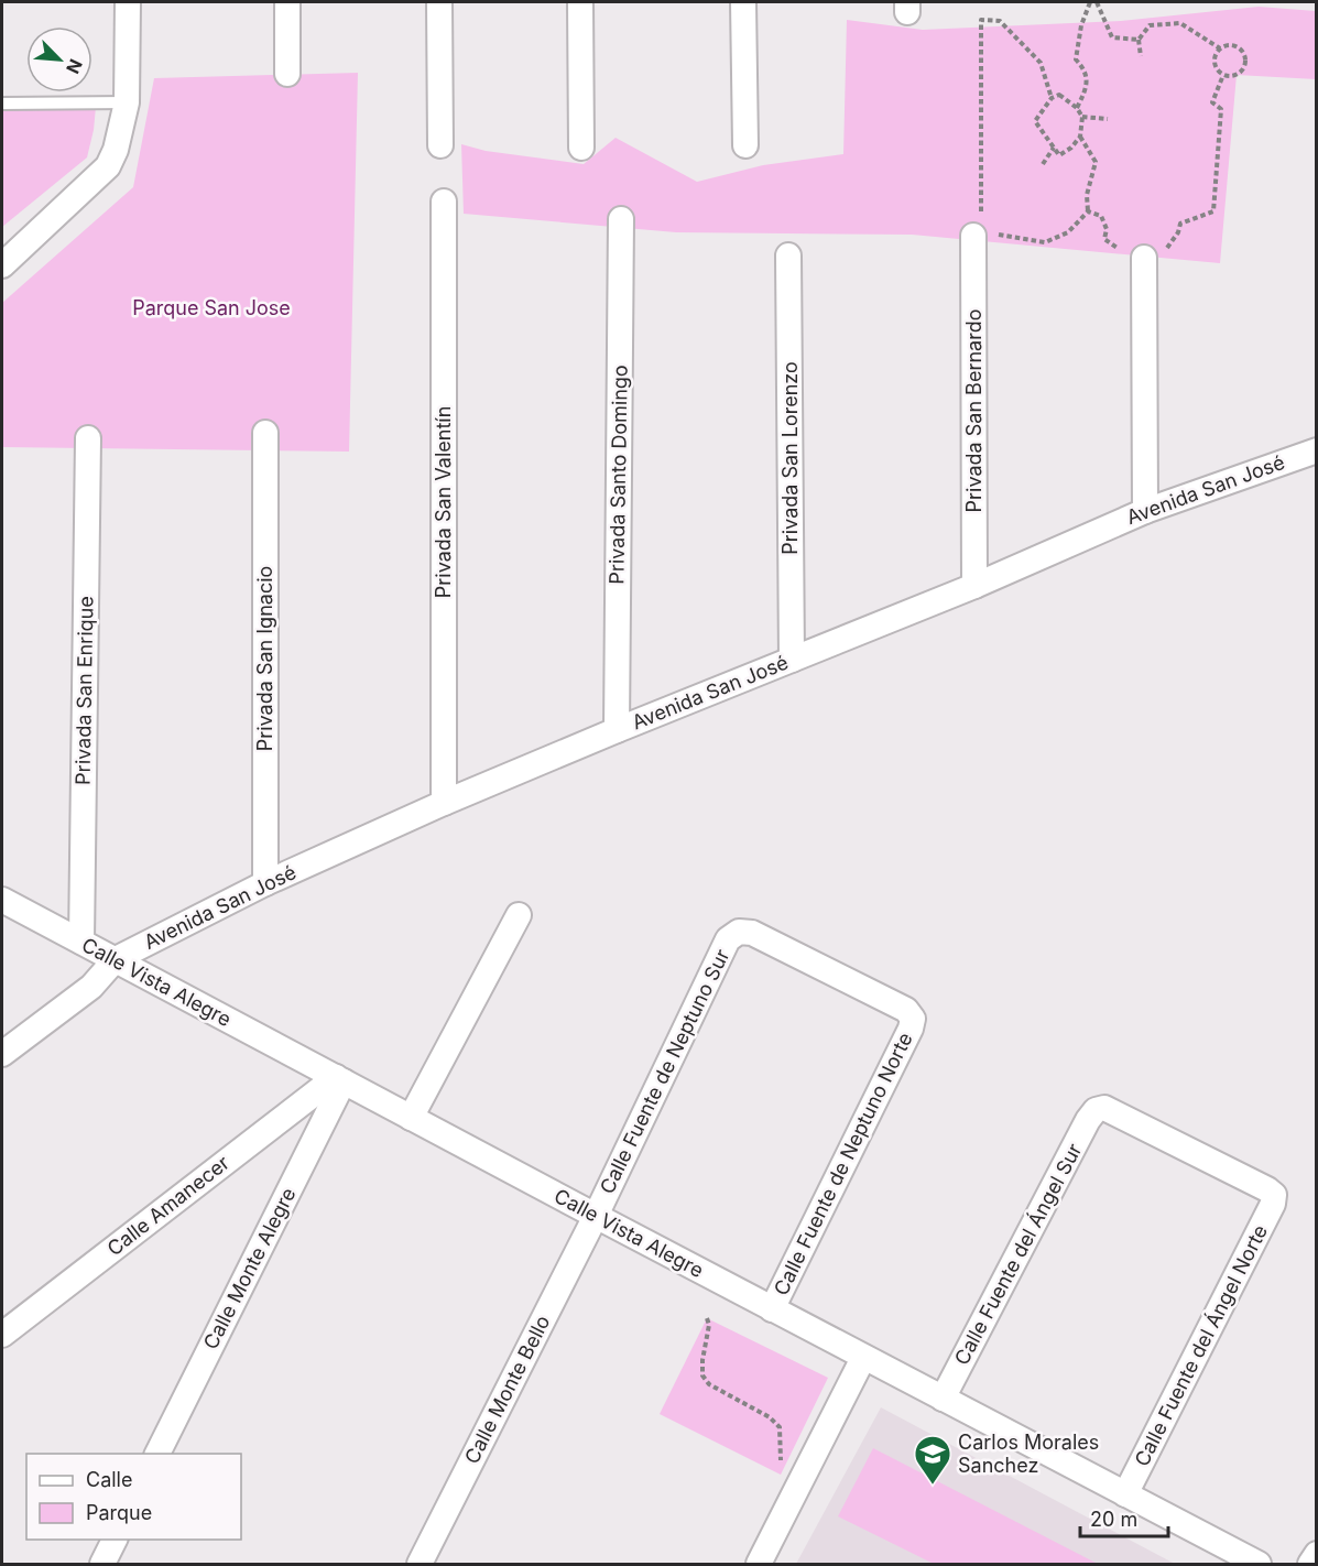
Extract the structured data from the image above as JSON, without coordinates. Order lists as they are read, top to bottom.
{
  "streets": {
    "street": [
      "Privada San Bernardo",
      "Privada San Lorenzo",
      "Privada Santo Domingo",
      "Avenida San José",
      "Privada San Valentín",
      "Privada San Ignacio",
      "Privada San Enrique",
      "Calle Vista Alegre",
      "Calle Fuente de Neptuno Sur",
      "Calle Fuente de Neptuno Norte",
      "Calle Amanecer",
      "Calle Fuente del Ángel Sur",
      "Calle Monte Alegre",
      "Calle Fuente del Ángel Norte",
      "Calle Monte Bello"
    ]
  },
  "crossings": [
    ["Privada San Bernardo", "Avenida San José"],
    ["Privada San Lorenzo", "Avenida San José"],
    ["Privada Santo Domingo", "Avenida San José"],
    ["Avenida San José", "Privada San Valentín"],
    ["Avenida San José", "Privada San Ignacio"],
    ["Avenida San José", "Calle Vista Alegre"],
    ["Privada San Enrique", "Calle Vista Alegre"],
    ["Calle Vista Alegre", "Calle Fuente de Neptuno Sur"],
    ["Calle Vista Alegre", "Calle Fuente de Neptuno Norte"],
    ["Calle Vista Alegre", "Calle Amanecer"],
    ["Calle Vista Alegre", "Calle Fuente del Ángel Sur"],
    ["Calle Vista Alegre", "Calle Monte Alegre"],
    ["Calle Vista Alegre", "Calle Fuente del Ángel Norte"],
    ["Calle Vista Alegre", "Calle Monte Bello"],
    ["Calle Fuente de Neptuno Sur", "Calle Fuente de Neptuno Norte"],
    ["Calle Fuente de Neptuno Sur", "Calle Monte Bello"],
    ["Calle Amanecer", "Calle Monte Alegre"],
    ["Calle Fuente del Ángel Sur", "Calle Fuente del Ángel Norte"]
  ],
  "parks": ["Parque San Jose"],
  "places": {
    "school or university": ["Carlos Morales Sanchez"]
  },
  "legend": ["Calle", "Parque"],
  "scale_bar": "20 m",
  "north": "bottom right"
}
